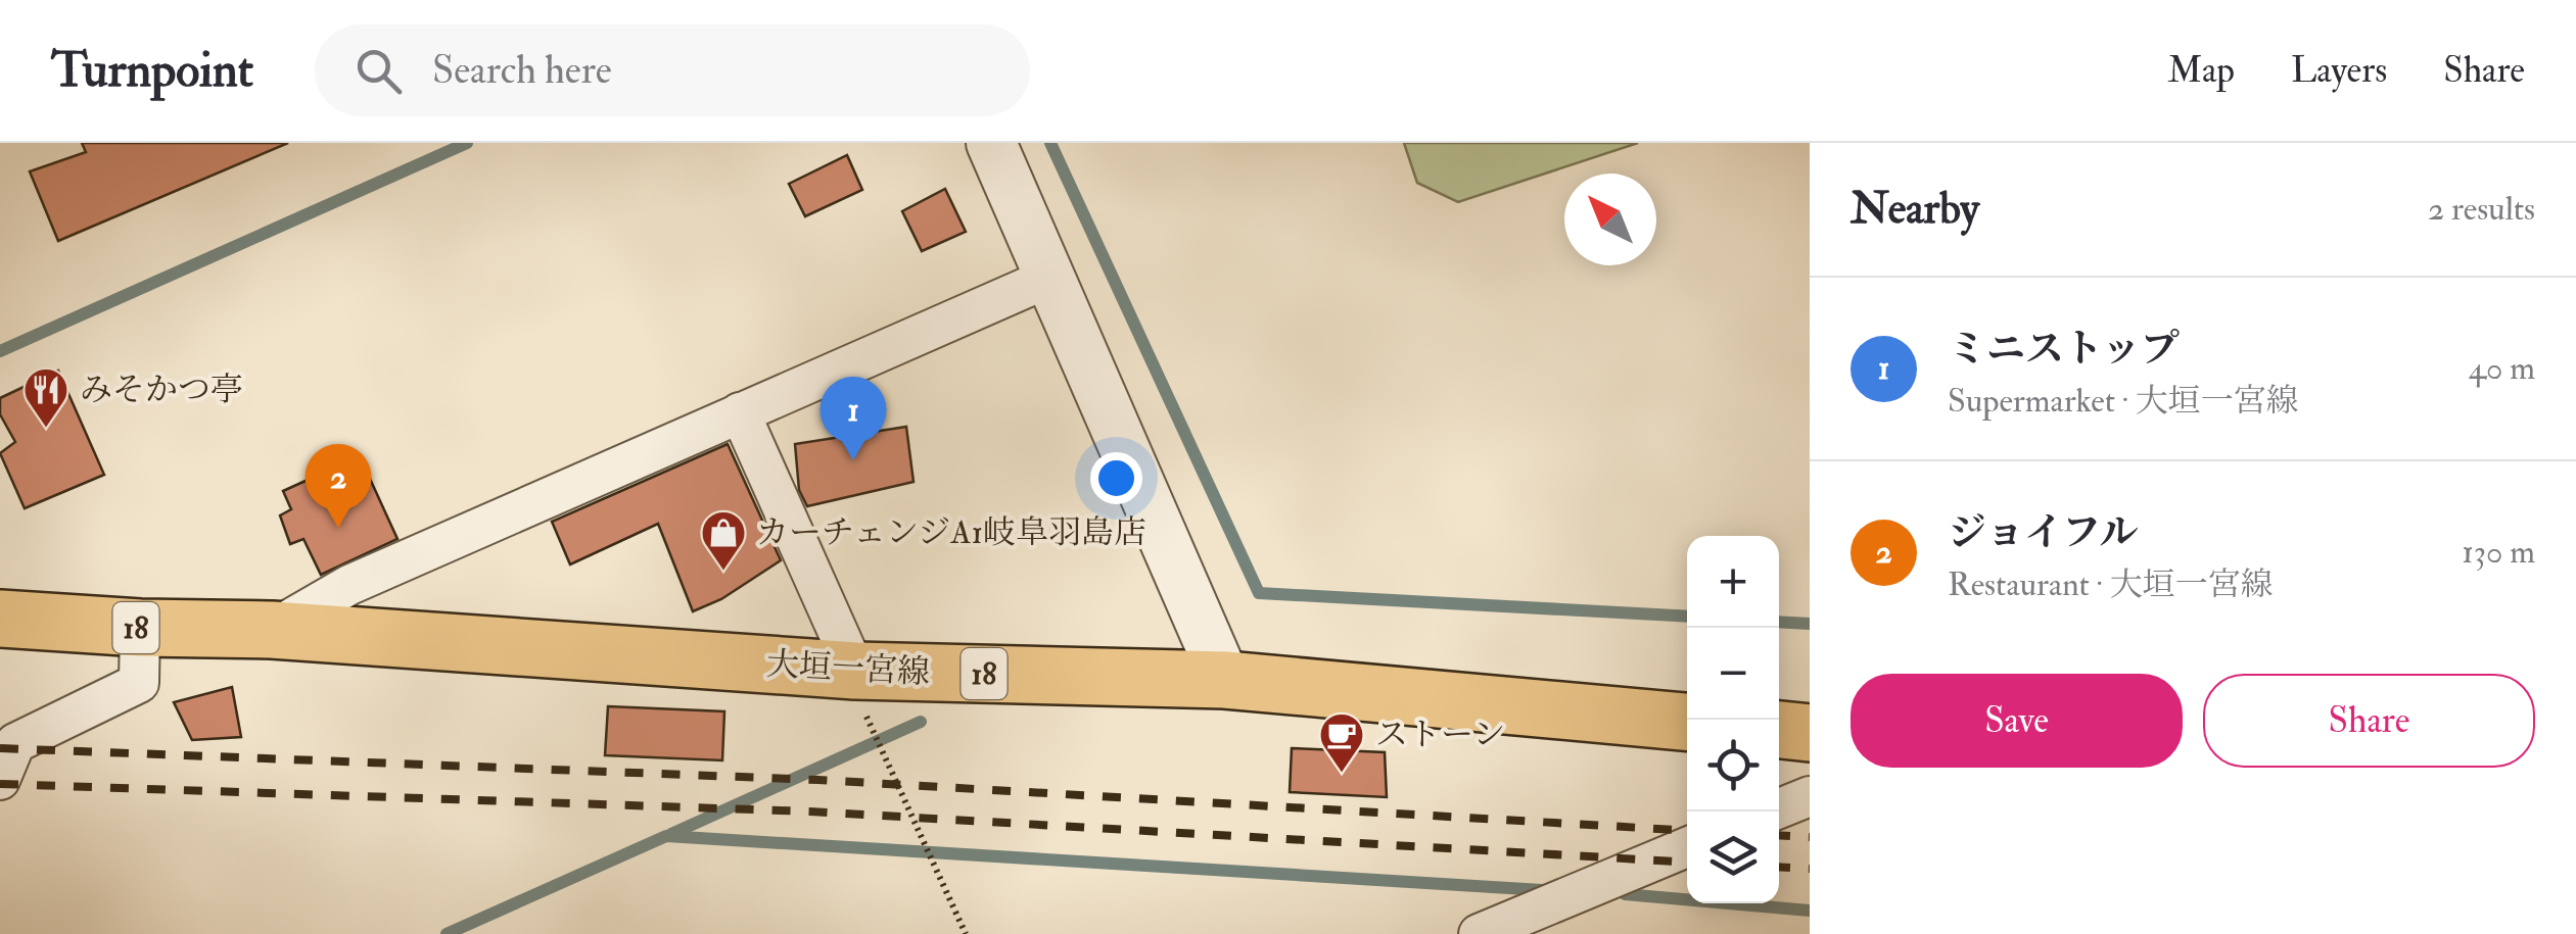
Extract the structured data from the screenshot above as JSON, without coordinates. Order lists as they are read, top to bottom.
{
  "streets": {
    "main road": ["18", "大垣一宮線"]
  },
  "places": {
    "restaurant": ["みそかつ亭"],
    "shop": ["カーチェンジA1岐阜羽島店"],
    "cafe": ["ストーン"]
  },
  "north": "top left",
  "page": {
    "header": "Turnpoint",
    "search": "Search here",
    "nav": ["Map", "Layers", "Share"],
    "heading": ["Nearby", "2 results"],
    "list": [
      {
        "mark": "1",
        "name": "ミニストップ",
        "note": "Supermarket · 大垣一宮線",
        "value": "40 m"
      },
      {
        "mark": "2",
        "name": "ジョイフル",
        "note": "Restaurant · 大垣一宮線",
        "value": "130 m"
      }
    ],
    "pins": ["1", "2"],
    "map_buttons": ["+", "−"],
    "buttons": ["Save", "Share"]
  }
}
